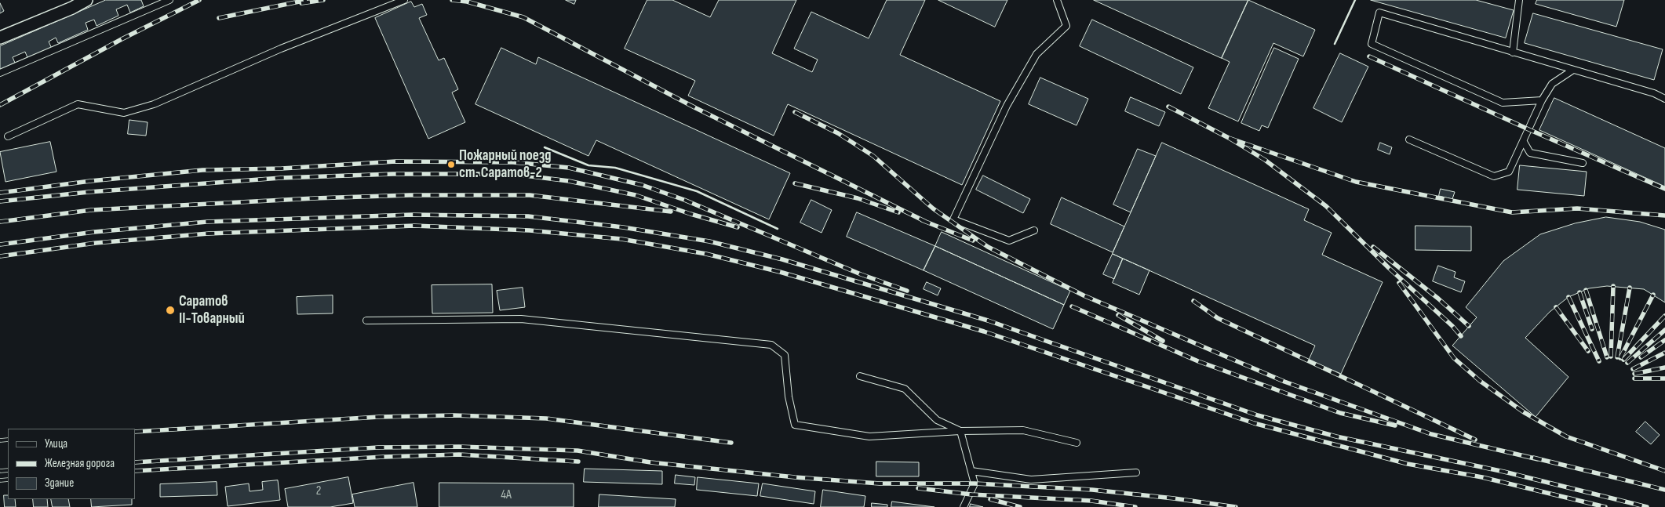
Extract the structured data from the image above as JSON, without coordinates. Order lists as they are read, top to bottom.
{
  "places": ["Пожарный поезд ст. Саратов-2", "Саратов II-Товарный"],
  "house_numbers": ["2", "4А"],
  "legend": ["Улица", "Железная дорога", "Здание"]
}
